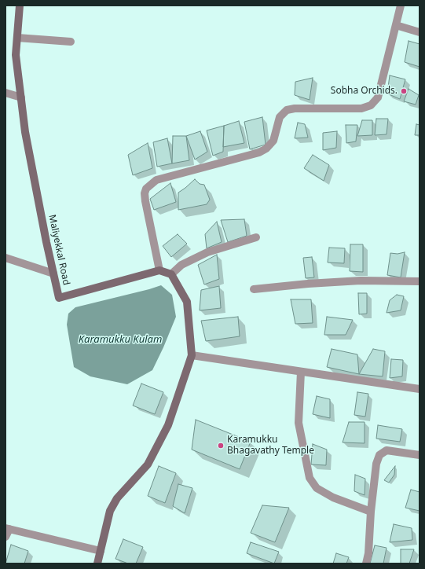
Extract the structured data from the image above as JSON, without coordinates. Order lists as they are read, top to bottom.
{
  "streets": {
    "street": ["Maliyekkal Road"]
  },
  "water": ["Karamukku Kulam"],
  "places": ["Sobha Orchids.", "Karamukku Bhagavathy Temple"]
}
